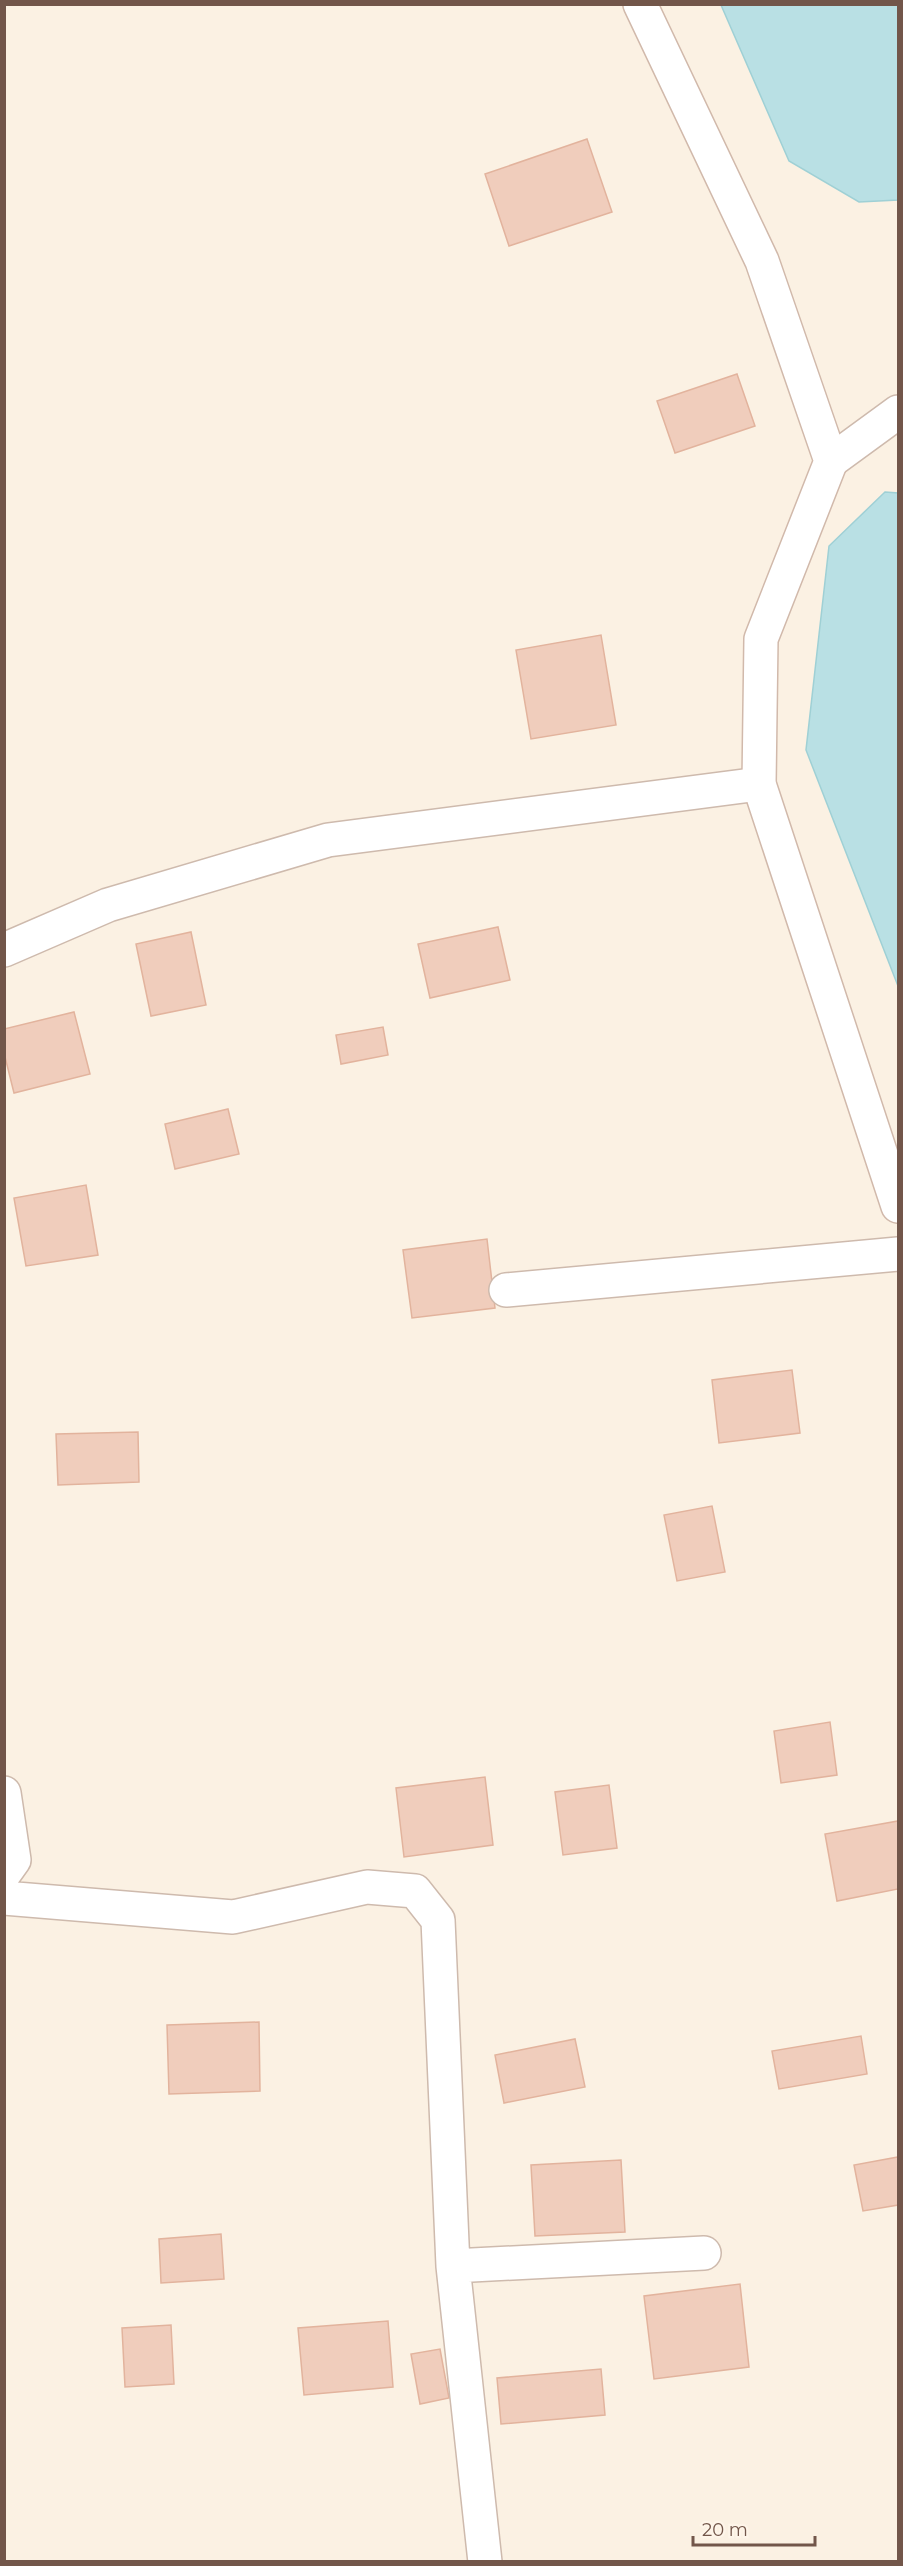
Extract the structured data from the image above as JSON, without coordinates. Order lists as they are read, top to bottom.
{
  "scale_bar": "20 m"
}
